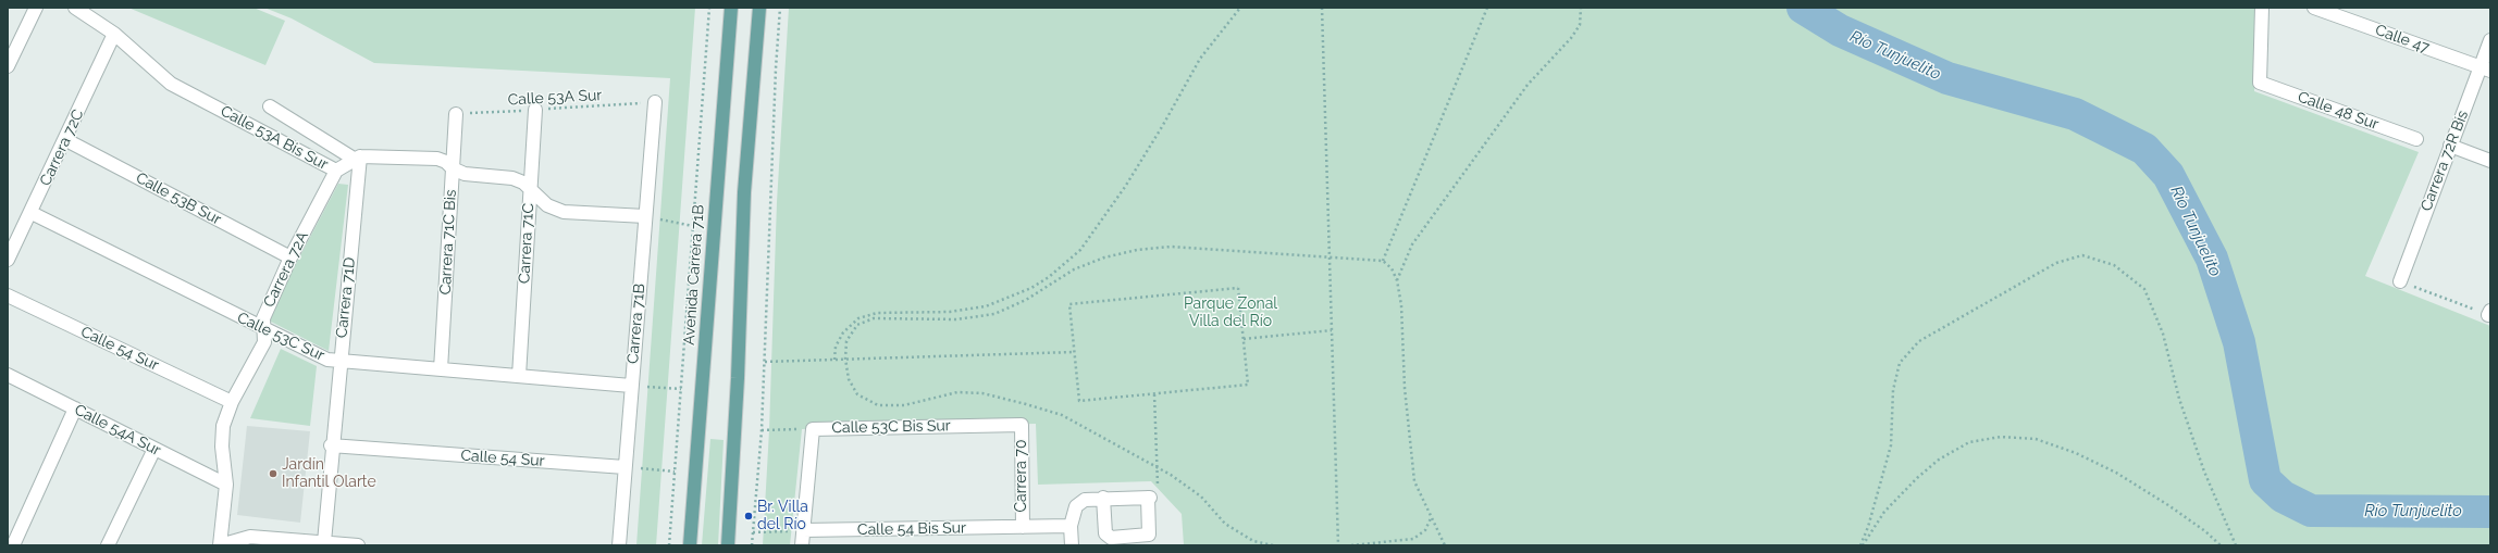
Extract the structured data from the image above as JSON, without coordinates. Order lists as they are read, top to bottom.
{
  "streets": {
    "main road": ["Avenida Carrera 71B"],
    "street": [
      "Calle 47",
      "Calle 48 Sur",
      "Calle 53A Bis Sur",
      "Carrera 72C",
      "Carrera 72R Bis",
      "Calle 53B Sur",
      "Carrera 71C Bis",
      "Carrera 71C",
      "Carrera 72A",
      "Carrera 71D",
      "Carrera 71B",
      "Calle 53C Sur",
      "Calle 54 Sur",
      "Calle 53C Bis Sur",
      "Calle 54A Sur",
      "Carrera 70",
      "Calle 54 Bis Sur"
    ],
    "path": ["Calle 53A Sur"]
  },
  "crossings": [
    ["Calle 47", "Carrera 72R Bis"],
    ["Calle 53A Sur", "Carrera 71C Bis"],
    ["Calle 53A Sur", "Carrera 71C"],
    ["Calle 53A Sur", "Carrera 71B"],
    ["Calle 53A Bis Sur", "Carrera 72C"],
    ["Calle 53A Bis Sur", "Carrera 72A"],
    ["Calle 53A Bis Sur", "Carrera 71D"],
    ["Carrera 72C", "Calle 53B Sur"],
    ["Carrera 72C", "Calle 53C Sur"],
    ["Calle 53B Sur", "Carrera 72A"],
    ["Carrera 71C Bis", "Calle 53C Sur"],
    ["Carrera 71C", "Calle 53C Sur"],
    ["Carrera 72A", "Calle 53C Sur"],
    ["Carrera 72A", "Calle 54 Sur"],
    ["Carrera 72A", "Calle 54A Sur"],
    ["Carrera 71D", "Calle 53C Sur"],
    ["Carrera 71D", "Calle 54 Sur"],
    ["Carrera 71B", "Calle 53C Sur"],
    ["Carrera 71B", "Calle 54 Sur"],
    ["Calle 53C Bis Sur", "Carrera 70"],
    ["Carrera 70", "Calle 54 Bis Sur"]
  ],
  "water": ["Río Tunjuelito"],
  "parks": ["Parque Zonal Villa del Río"],
  "places": ["Jardín Infantil Olarte", "Br. Villa del Río"]
}
